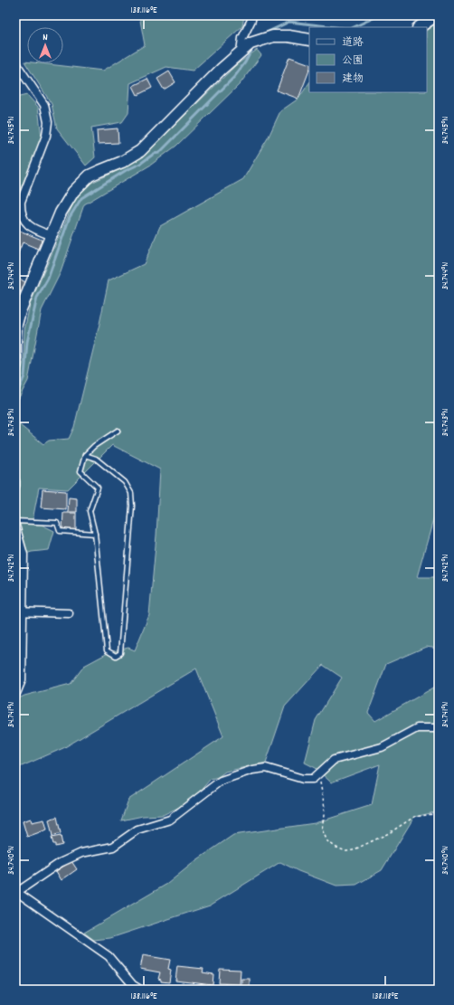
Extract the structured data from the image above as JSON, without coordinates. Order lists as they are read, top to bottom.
{
  "legend": ["道路", "公園", "建物"],
  "north": "top",
  "coordinates": [
    "138.116°E",
    "34.745°N",
    "34.744°N",
    "34.743°N",
    "34.742°N",
    "34.741°N",
    "34.740°N",
    "138.118°E"
  ]
}
